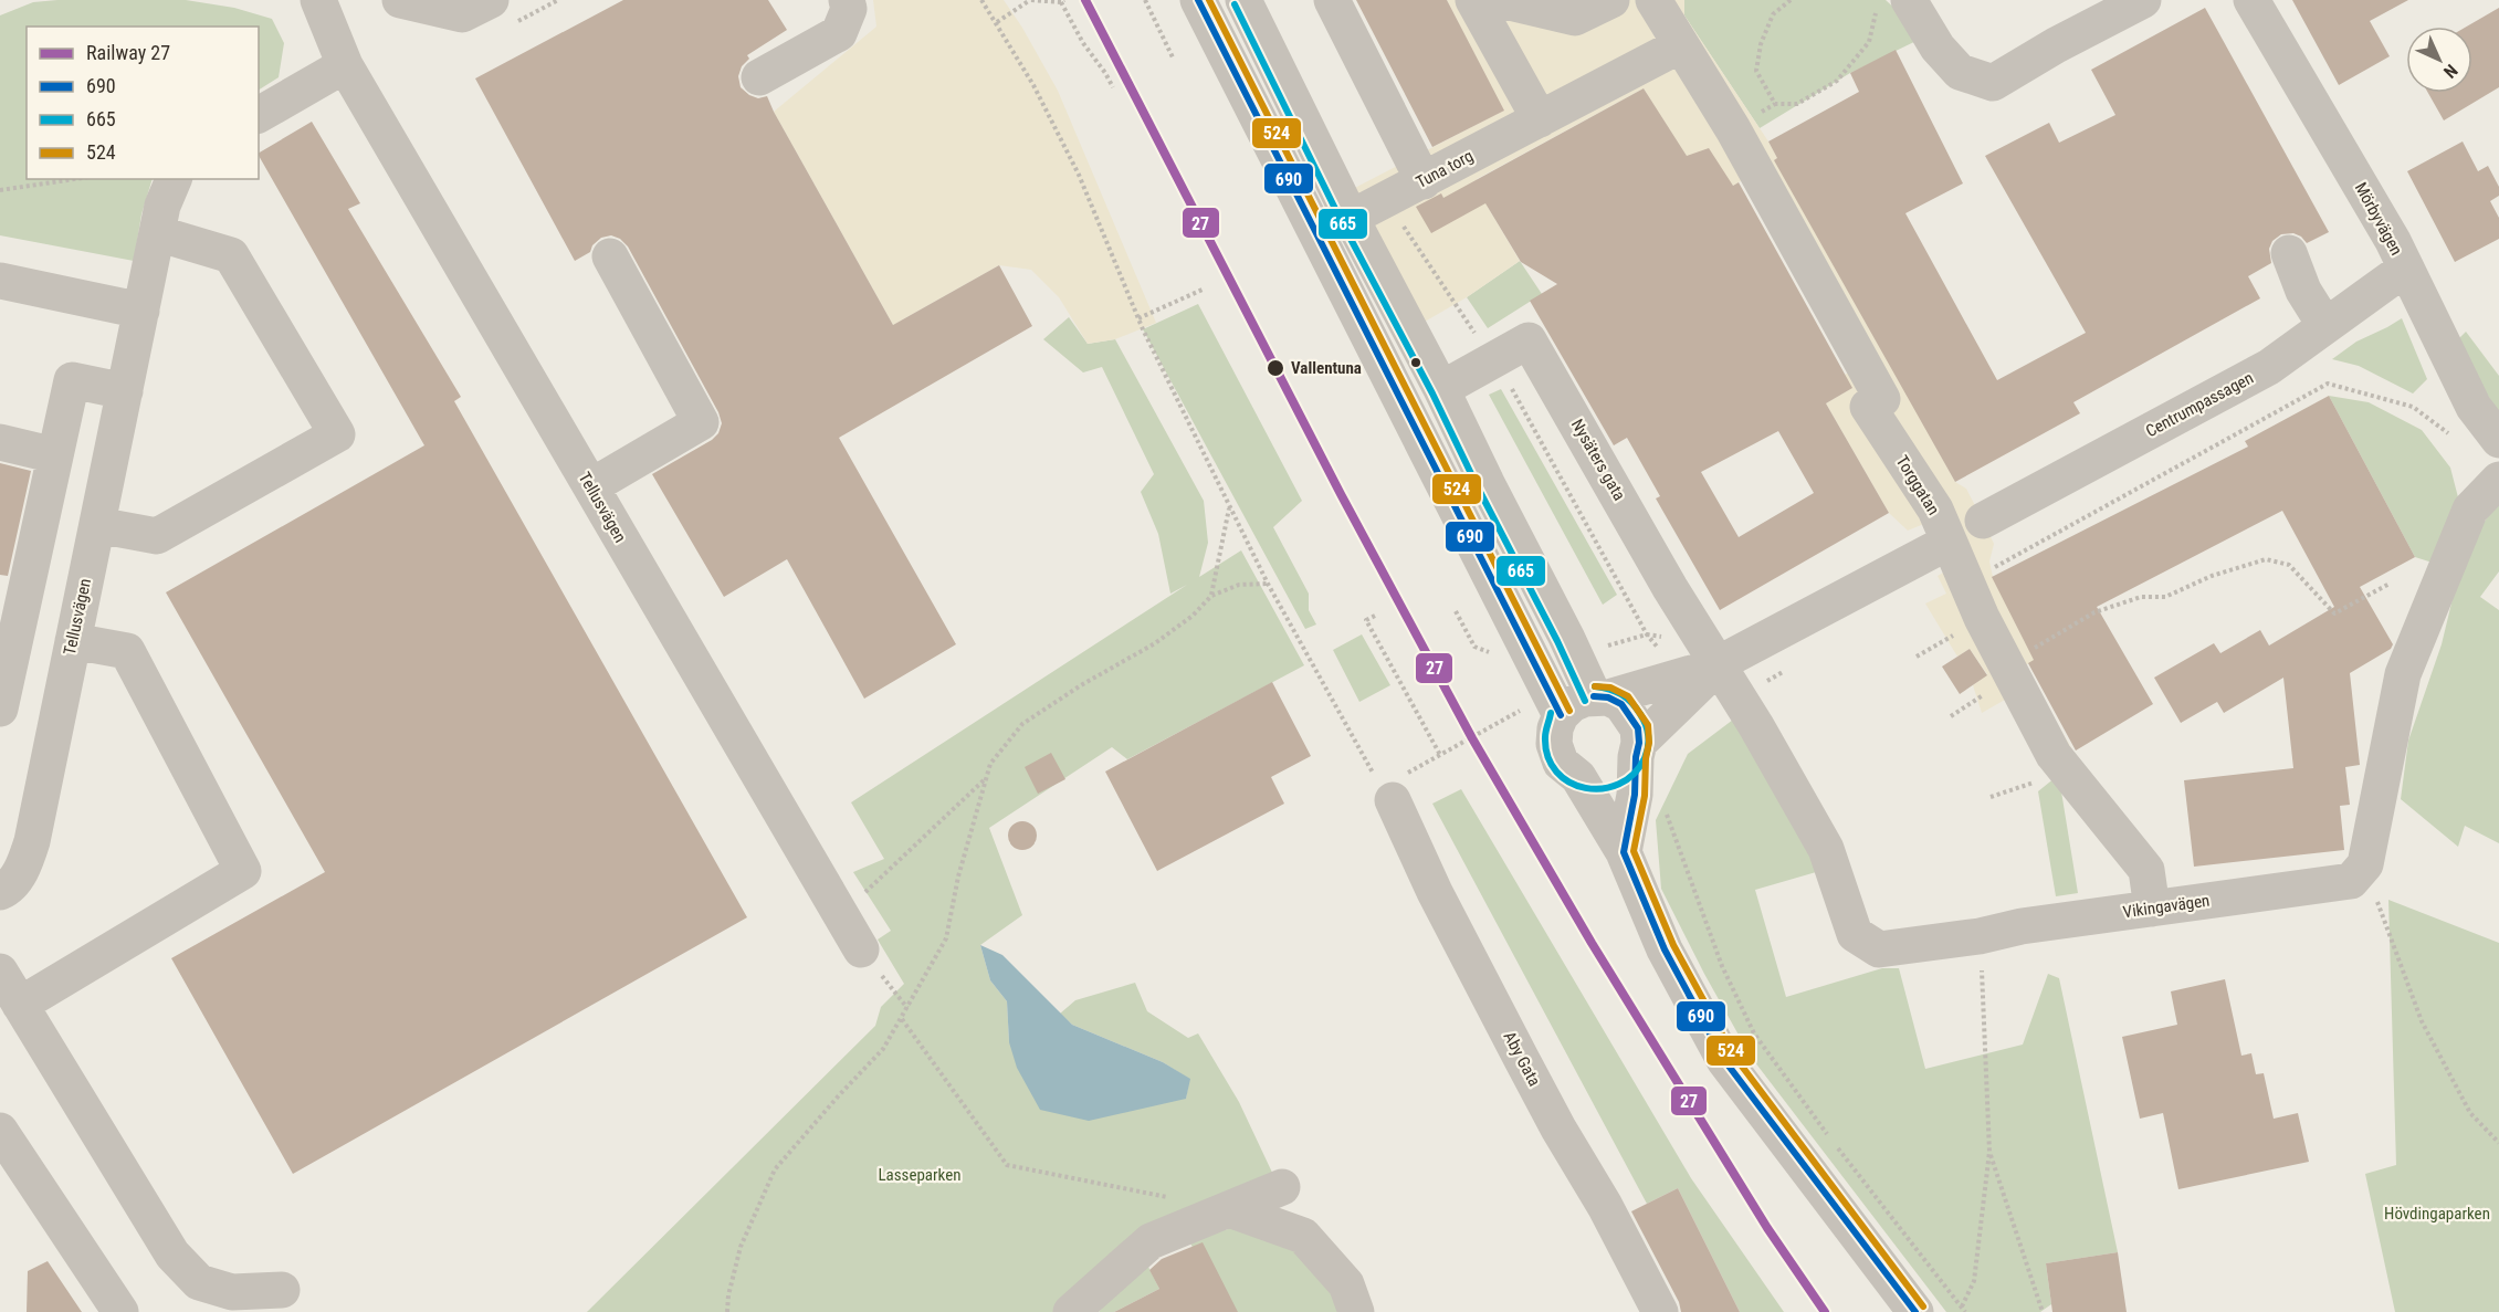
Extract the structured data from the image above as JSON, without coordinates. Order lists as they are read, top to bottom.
{
  "streets": {
    "street": [
      "Tuna torg",
      "Mörbyvägen",
      "Centrumpassagen",
      "Nysäters gata",
      "Torggatan",
      "Tellusvägen",
      "Vikingavägen",
      "Aby Gata"
    ]
  },
  "crossings": [
    ["Tuna torg", "Torggatan"],
    ["Mörbyvägen", "Centrumpassagen"],
    ["Nysäters gata", "Vikingavägen"],
    ["Torggatan", "Vikingavägen"]
  ],
  "parks": ["Lasseparken", "Hövdingaparken"],
  "places": ["Vallentuna"],
  "lines": [
    "rail line 27",
    "transit line 690",
    "transit line 524",
    "transit line 665"
  ],
  "legend": [
    "Railway 27",
    "690",
    "665",
    "524"
  ],
  "north": "bottom right"
}
